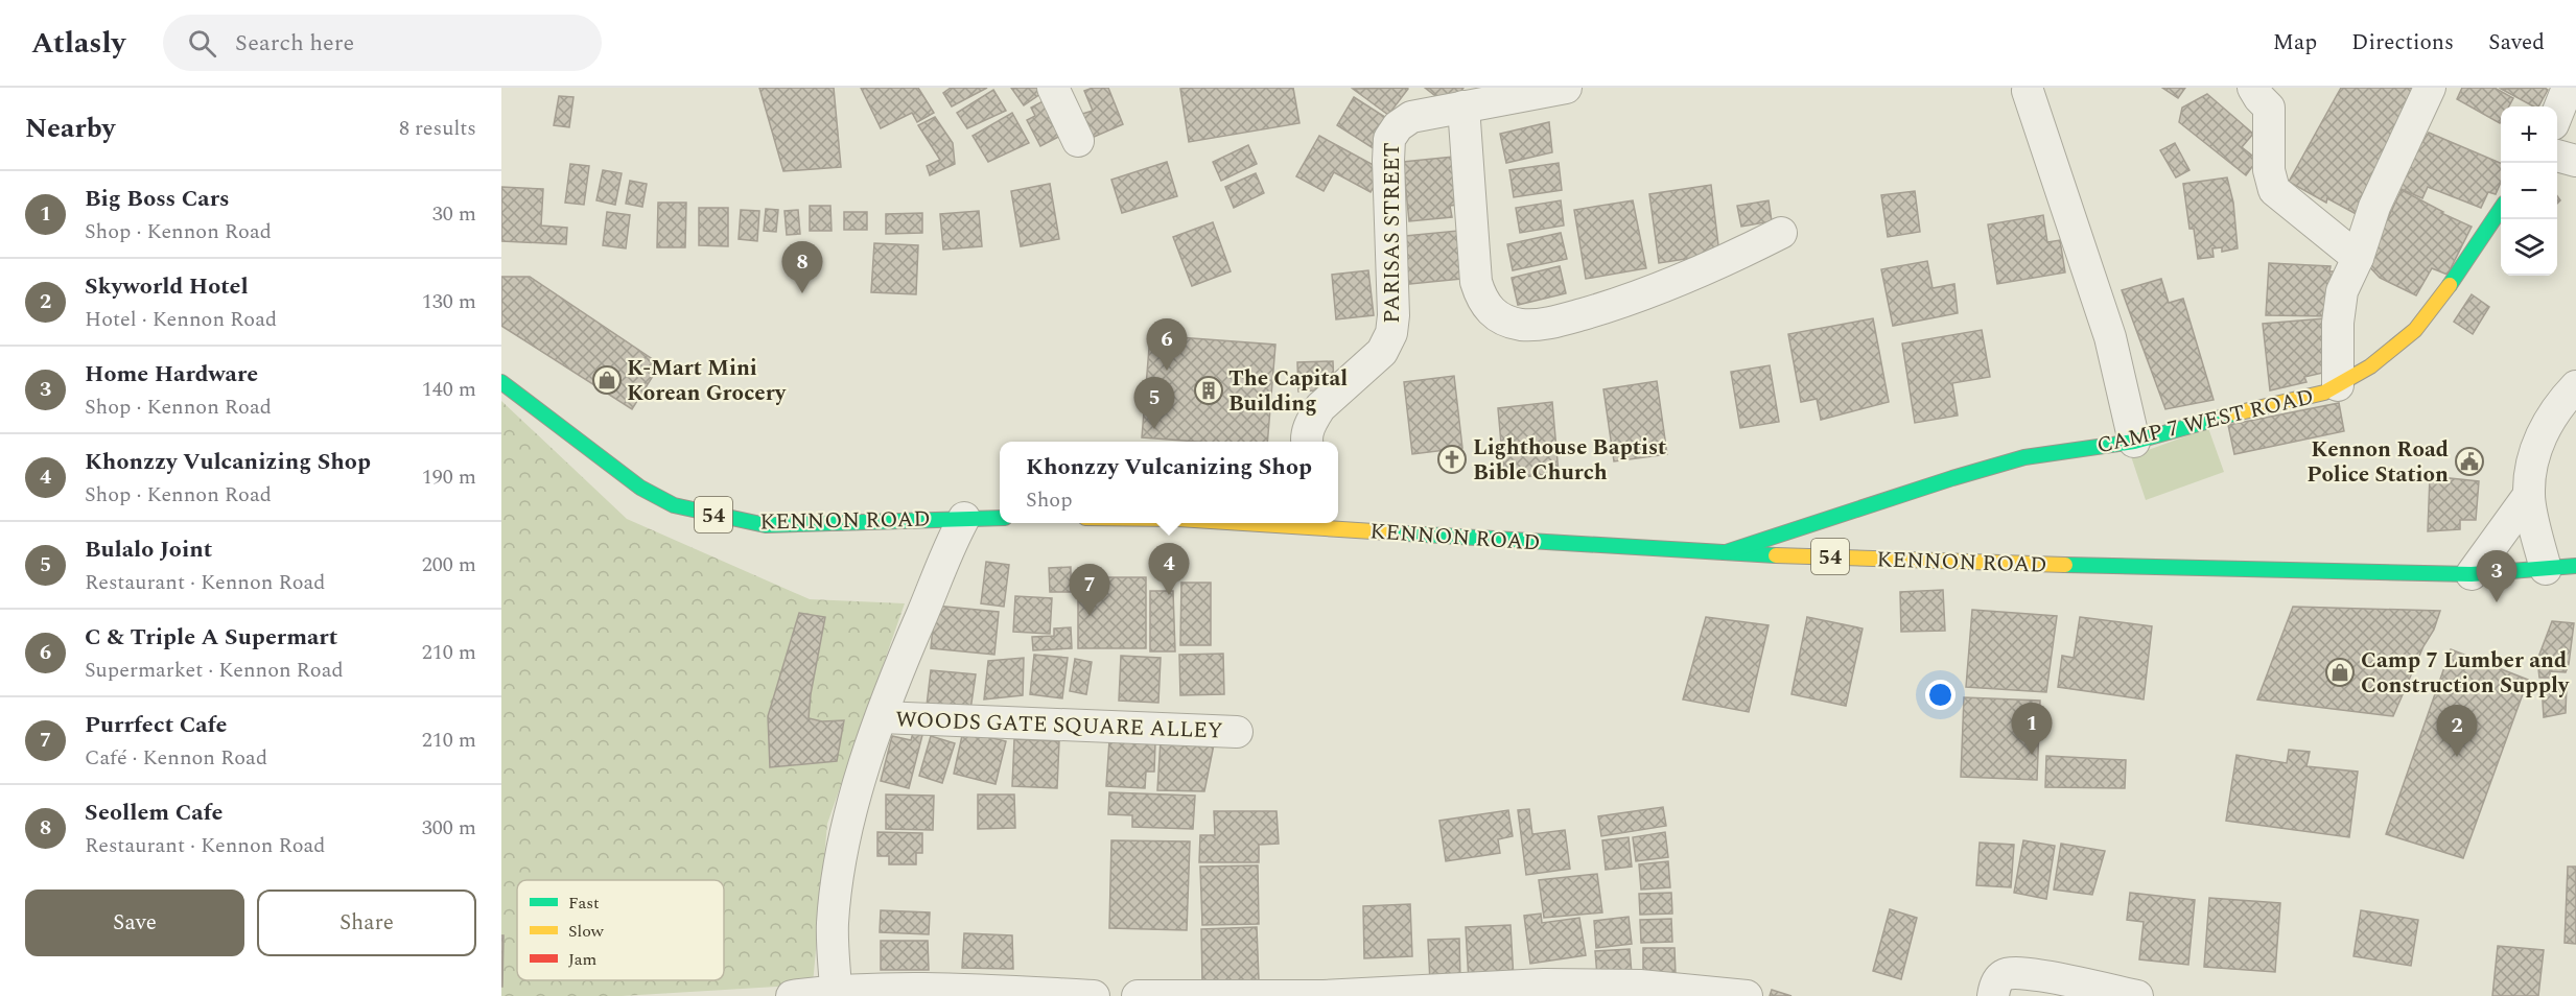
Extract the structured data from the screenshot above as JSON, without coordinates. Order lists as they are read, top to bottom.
{
  "streets": {
    "main road": ["CAMP 7 WEST ROAD", "54", "KENNON ROAD"],
    "street": ["PARISAS STREET", "WOODS GATE SQUARE ALLEY"]
  },
  "crossings": [
    ["CAMP 7 WEST ROAD", "KENNON ROAD"]
  ],
  "places": {
    "shop": ["K-Mart Mini Korean Grocery", "Camp 7 Lumber and Construction Supply"],
    "building": ["The Capital Building"],
    "church": ["Lighthouse Baptist Bible Church"],
    "public building": ["Kennon Road Police Station"]
  },
  "legend": ["Fast", "Slow", "Jam"],
  "page": {
    "header": "Atlasly",
    "search": "Search here",
    "nav": ["Map", "Directions", "Saved"],
    "heading": ["Nearby", "8 results"],
    "map_buttons": ["+", "−"],
    "list": [
      {
        "mark": "1",
        "name": "Big Boss Cars",
        "note": "Shop · Kennon Road",
        "value": "30 m"
      },
      {
        "mark": "2",
        "name": "Skyworld Hotel",
        "note": "Hotel · Kennon Road",
        "value": "130 m"
      },
      {
        "mark": "3",
        "name": "Home Hardware",
        "note": "Shop · Kennon Road",
        "value": "140 m"
      },
      {
        "mark": "4",
        "name": "Khonzzy Vulcanizing Shop",
        "note": "Shop · Kennon Road",
        "value": "190 m"
      },
      {
        "mark": "5",
        "name": "Bulalo Joint",
        "note": "Restaurant · Kennon Road",
        "value": "200 m"
      },
      {
        "mark": "6",
        "name": "C & Triple A Supermart",
        "note": "Supermarket · Kennon Road",
        "value": "210 m"
      },
      {
        "mark": "7",
        "name": "Purrfect Cafe",
        "note": "Café · Kennon Road",
        "value": "210 m"
      },
      {
        "mark": "8",
        "name": "Seollem Cafe",
        "note": "Restaurant · Kennon Road",
        "value": "300 m"
      }
    ],
    "pins": [
      "8",
      "6",
      "5",
      "4",
      "3",
      "7",
      "1",
      "2"
    ],
    "popup": ["Khonzzy Vulcanizing Shop", "Shop"],
    "buttons": ["Save", "Share"]
  }
}
